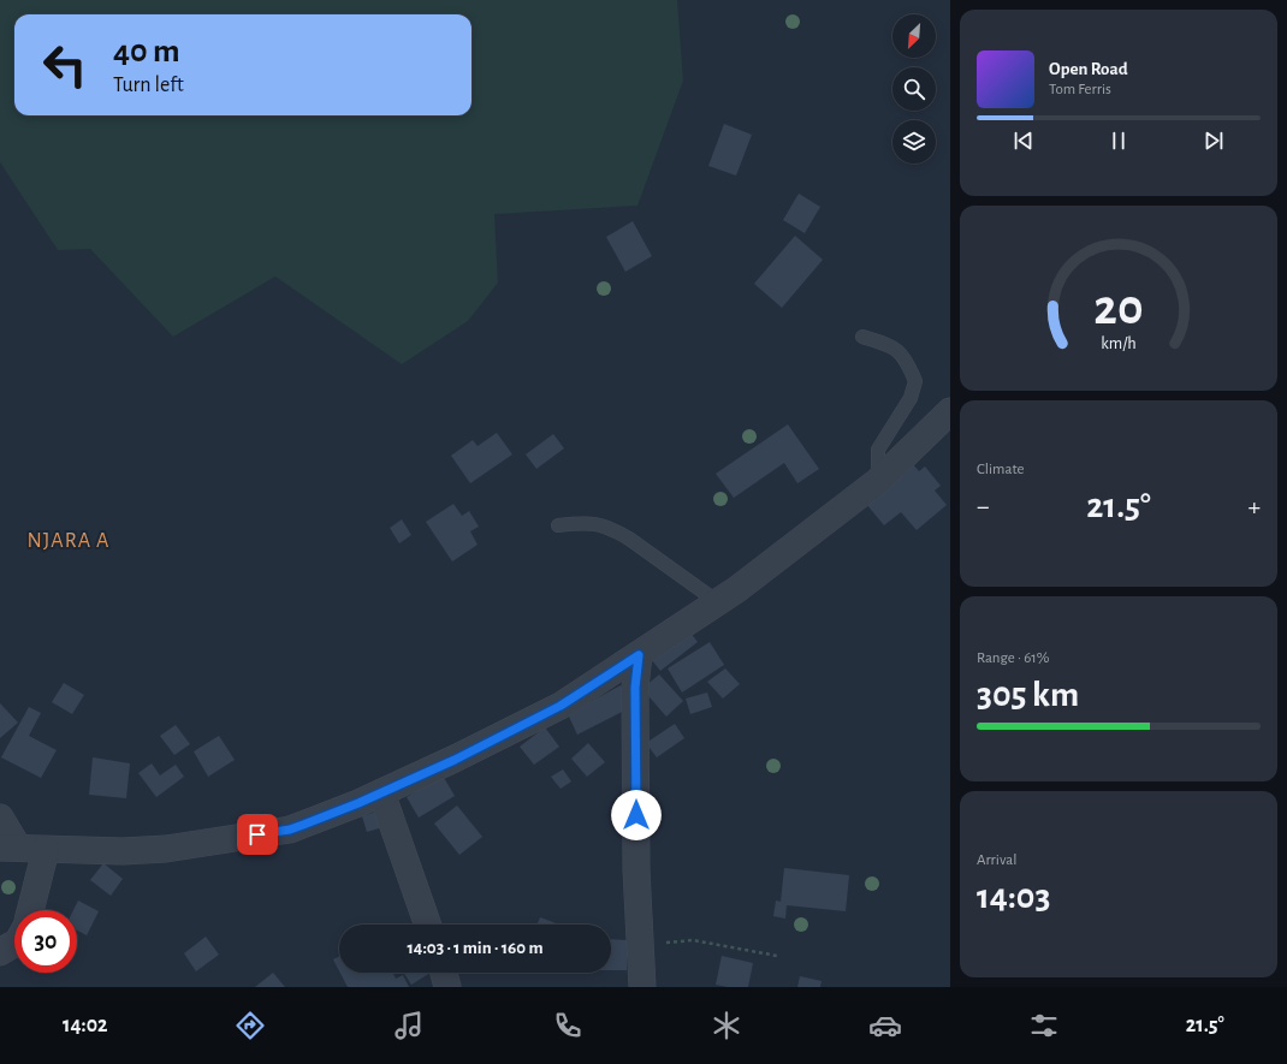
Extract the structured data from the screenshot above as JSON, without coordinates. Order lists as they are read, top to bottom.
{
  "districts": ["NJARA A"],
  "north": "bottom left",
  "page": {
    "turn": ["40 m", "Turn left"],
    "song": ["Open Road", "Tom Ferris"],
    "tile": [
      "Climate",
      ["Range · 61%", "305 km"],
      ["Arrival", "14:03"]
    ],
    "heat": ["−", "21.5°", "+"],
    "limit": "30",
    "trip": "14:03 · 1 min · 160 m",
    "tabs": ["14:02", "21.5°"],
    "gauge": ["20", "km/h"]
  }
}
